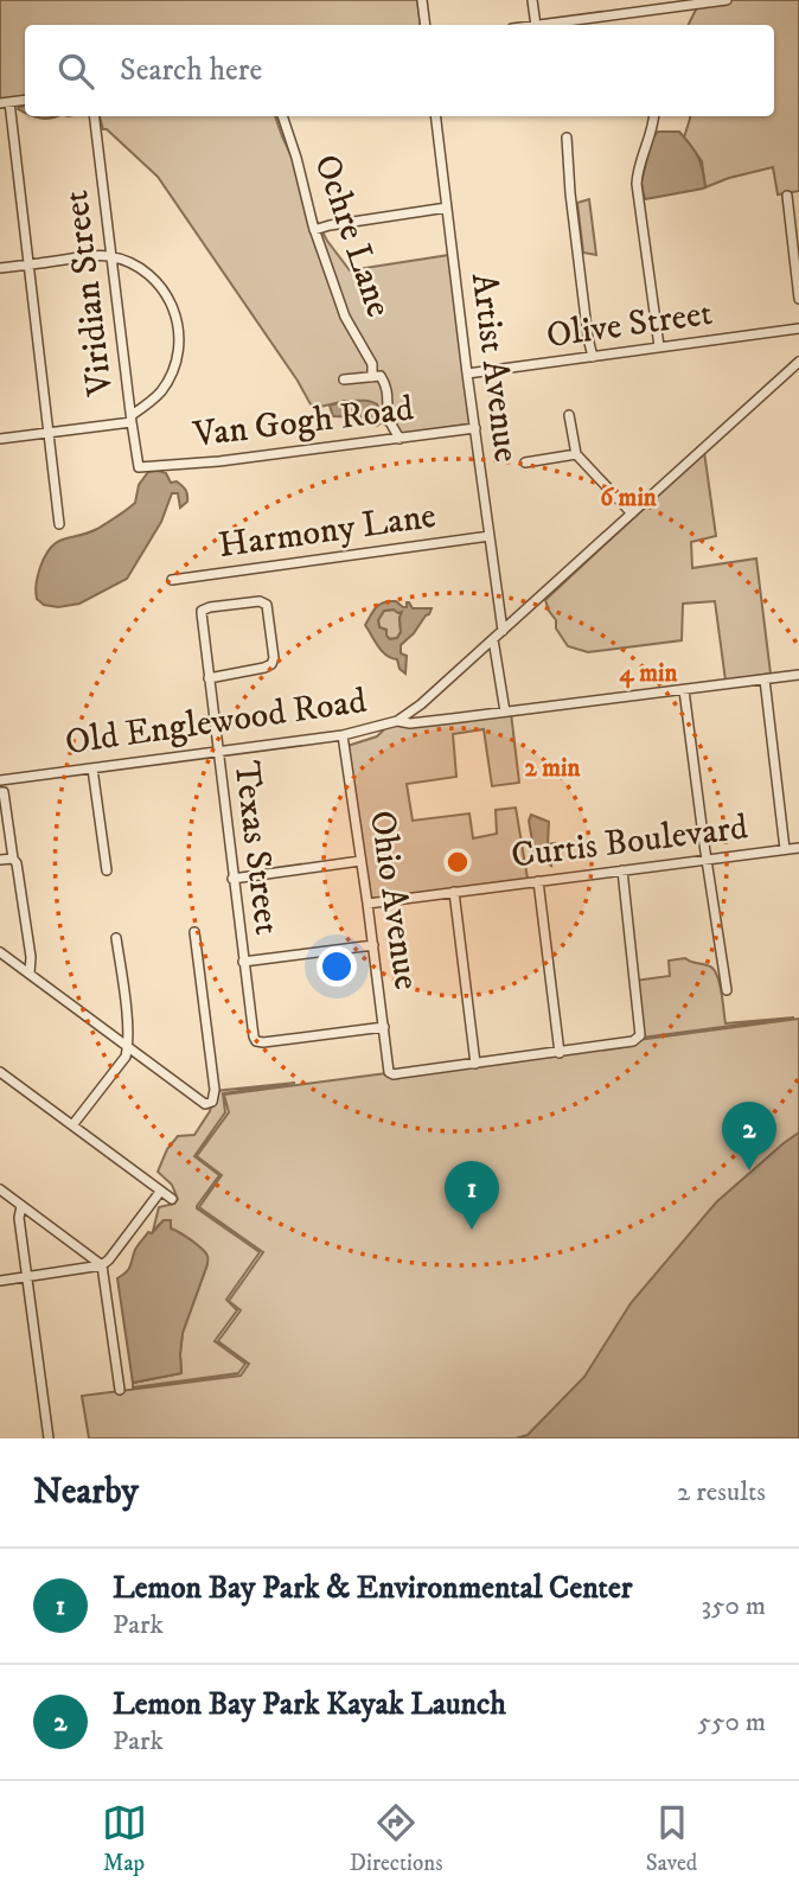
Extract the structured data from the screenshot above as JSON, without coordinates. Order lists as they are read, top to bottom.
{
  "streets": {
    "street": [
      "Ochre Lane",
      "Viridian Street",
      "Olive Street",
      "Artist Avenue",
      "Van Gogh Road",
      "Harmony Lane",
      "Old Englewood Road",
      "Curtis Boulevard",
      "Texas Street",
      "Ohio Avenue"
    ]
  },
  "crossings": [
    ["Ochre Lane", "Van Gogh Road"],
    ["Viridian Street", "Van Gogh Road"],
    ["Olive Street", "Artist Avenue"],
    ["Artist Avenue", "Van Gogh Road"],
    ["Artist Avenue", "Harmony Lane"],
    ["Artist Avenue", "Old Englewood Road"],
    ["Old Englewood Road", "Texas Street"],
    ["Old Englewood Road", "Ohio Avenue"],
    ["Curtis Boulevard", "Ohio Avenue"],
    ["Texas Street", "Ohio Avenue"]
  ],
  "page": {
    "search": "Search here",
    "pins": ["2", "1"],
    "heading": ["Nearby", "2 results"],
    "list": [
      {
        "mark": "1",
        "name": "Lemon Bay Park & Environmental Center",
        "note": "Park",
        "value": "350 m"
      },
      {
        "mark": "2",
        "name": "Lemon Bay Park Kayak Launch",
        "note": "Park",
        "value": "550 m"
      }
    ],
    "nav": ["Map", "Directions", "Saved"]
  },
  "rings": ["6 min", "4 min", "2 min"]
}
